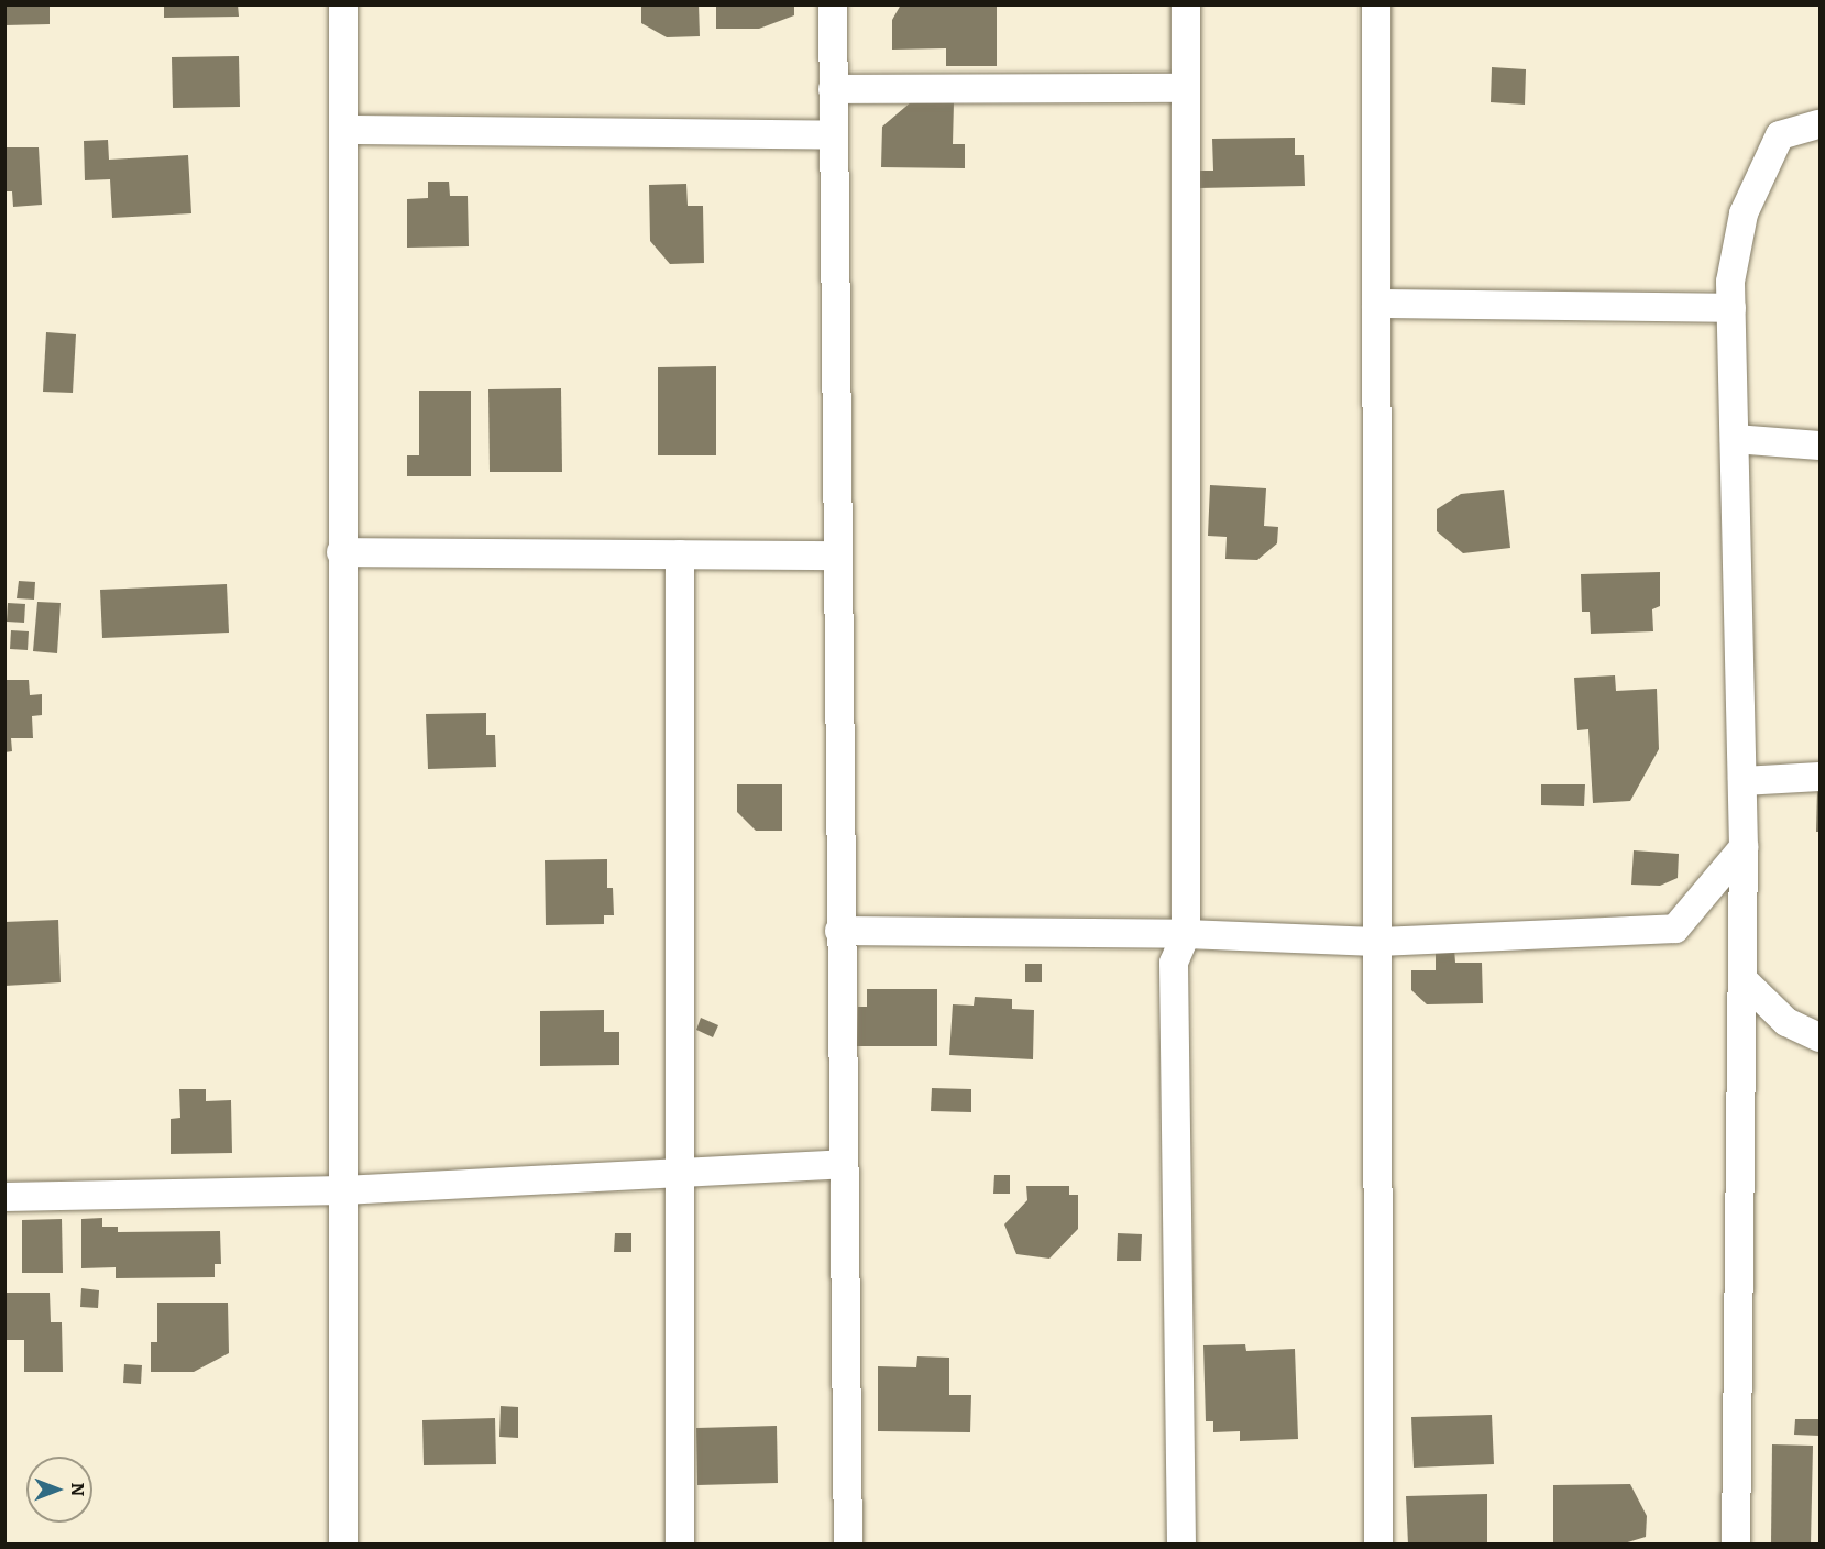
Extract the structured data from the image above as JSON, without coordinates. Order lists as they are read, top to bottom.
{
  "north": "right"
}
